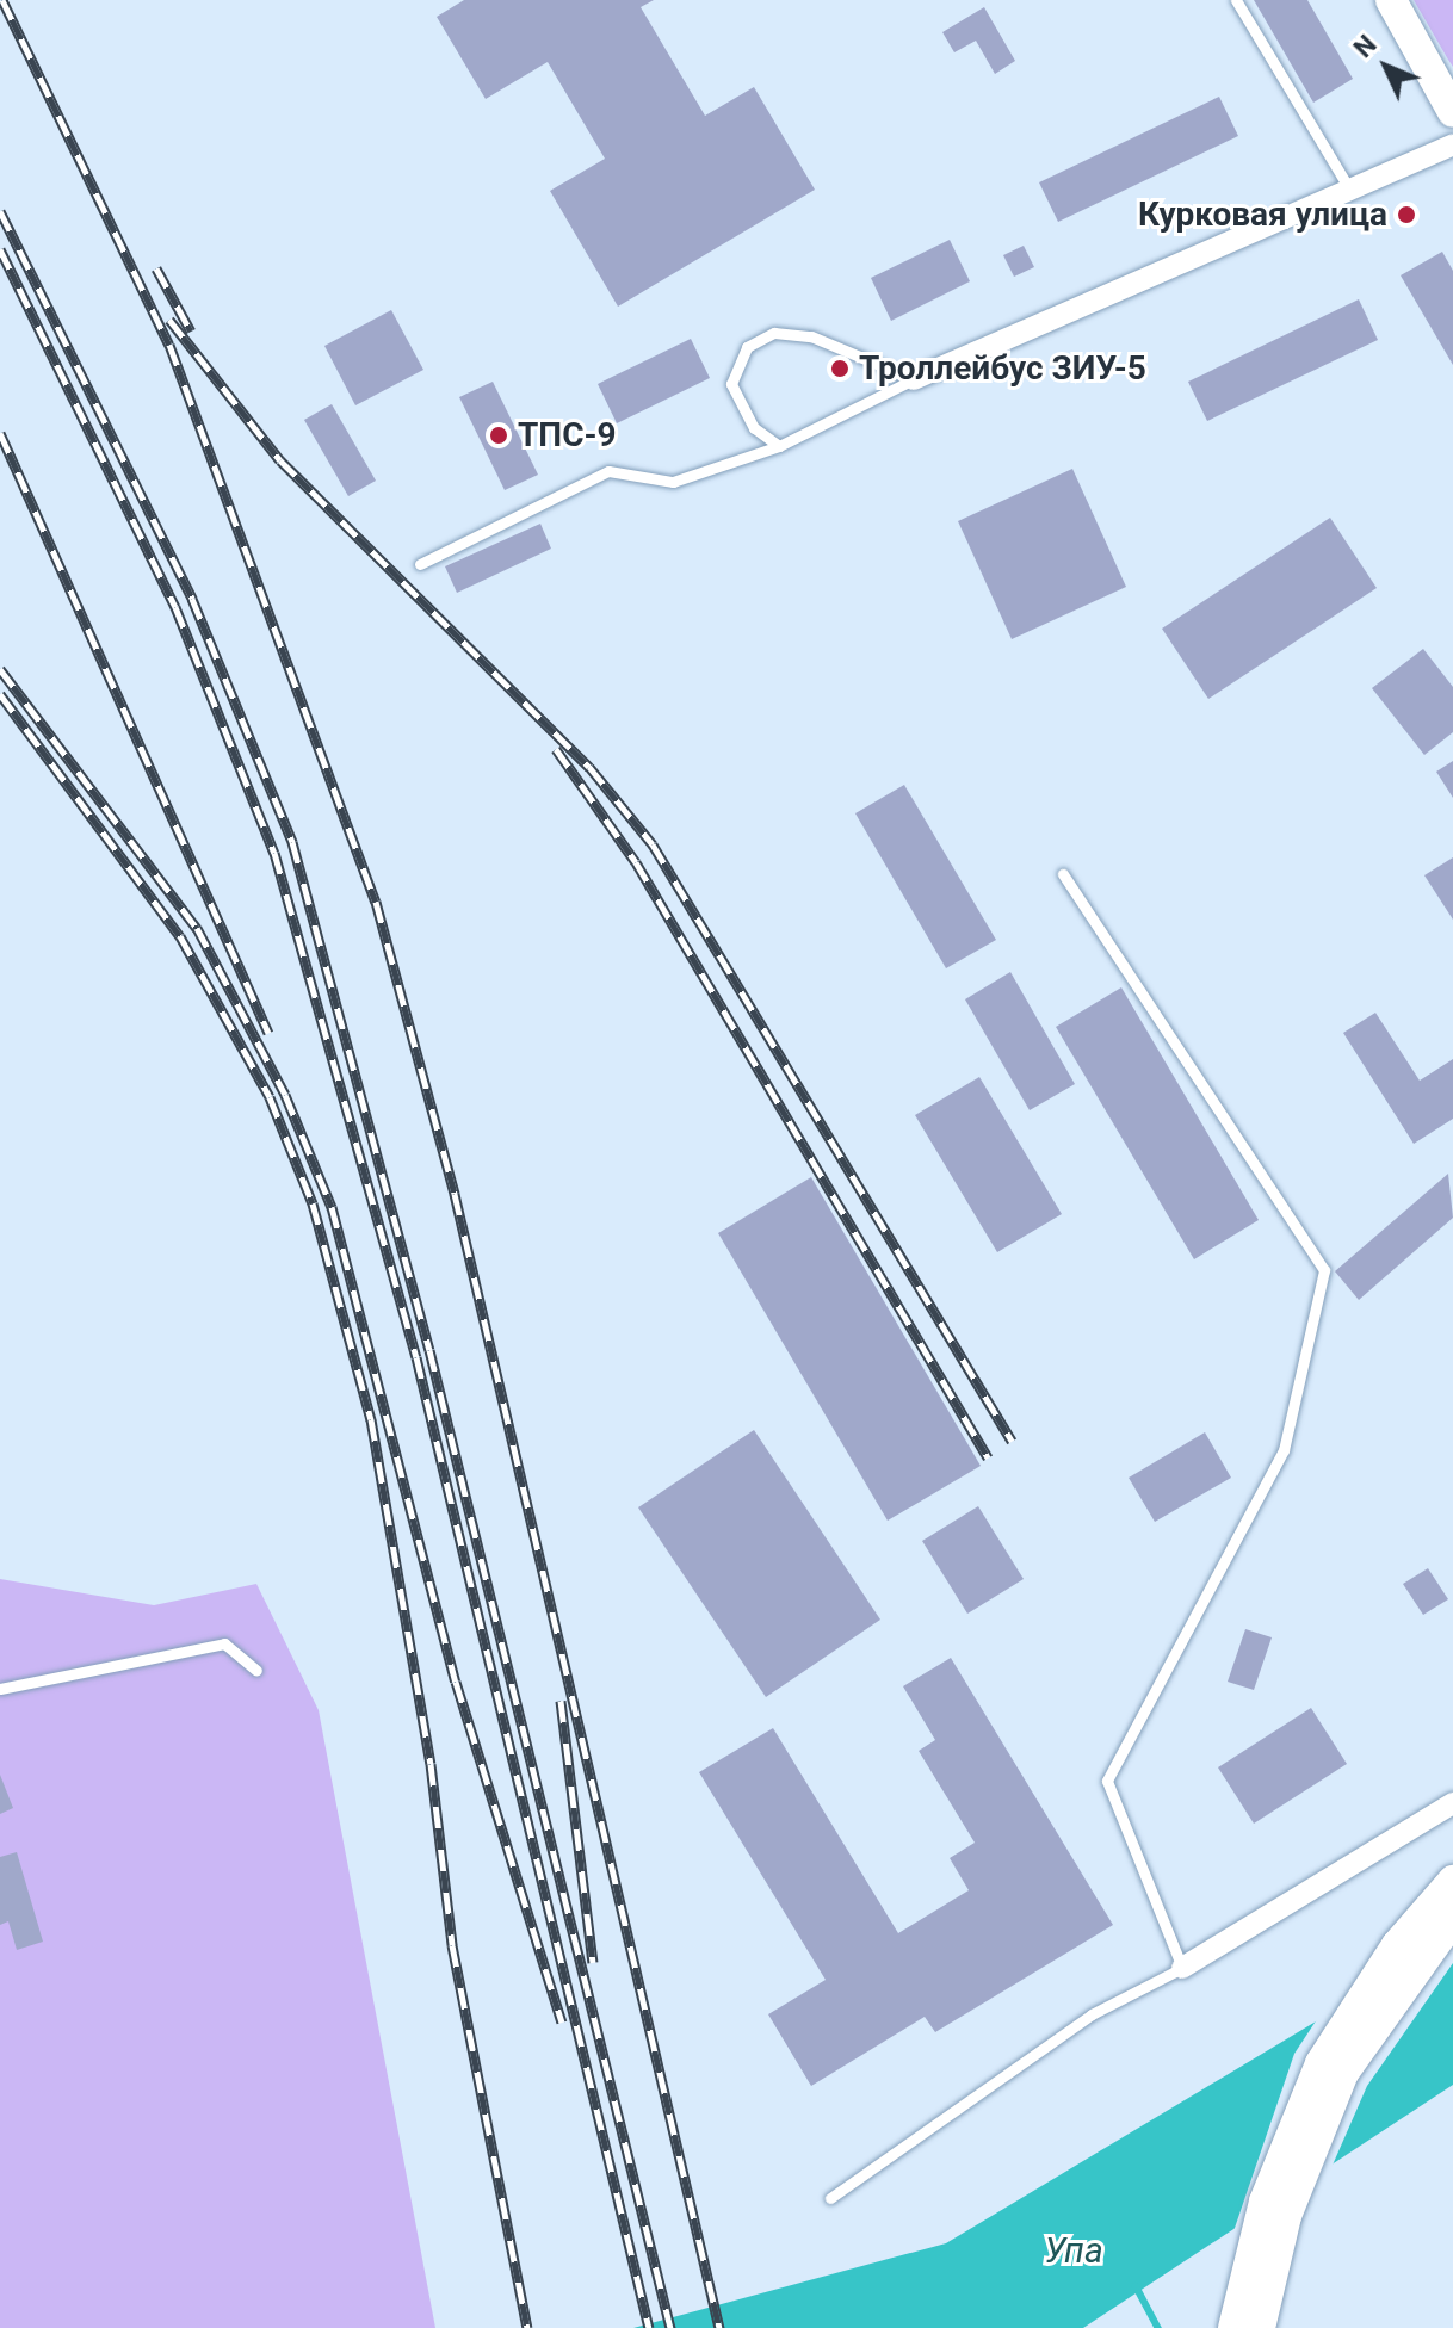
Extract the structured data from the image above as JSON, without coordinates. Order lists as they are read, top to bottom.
{
  "water": ["Упа"],
  "places": ["Курковая улица", "Троллейбус ЗИУ-5", "ТПС-9"],
  "north": "top left"
}
